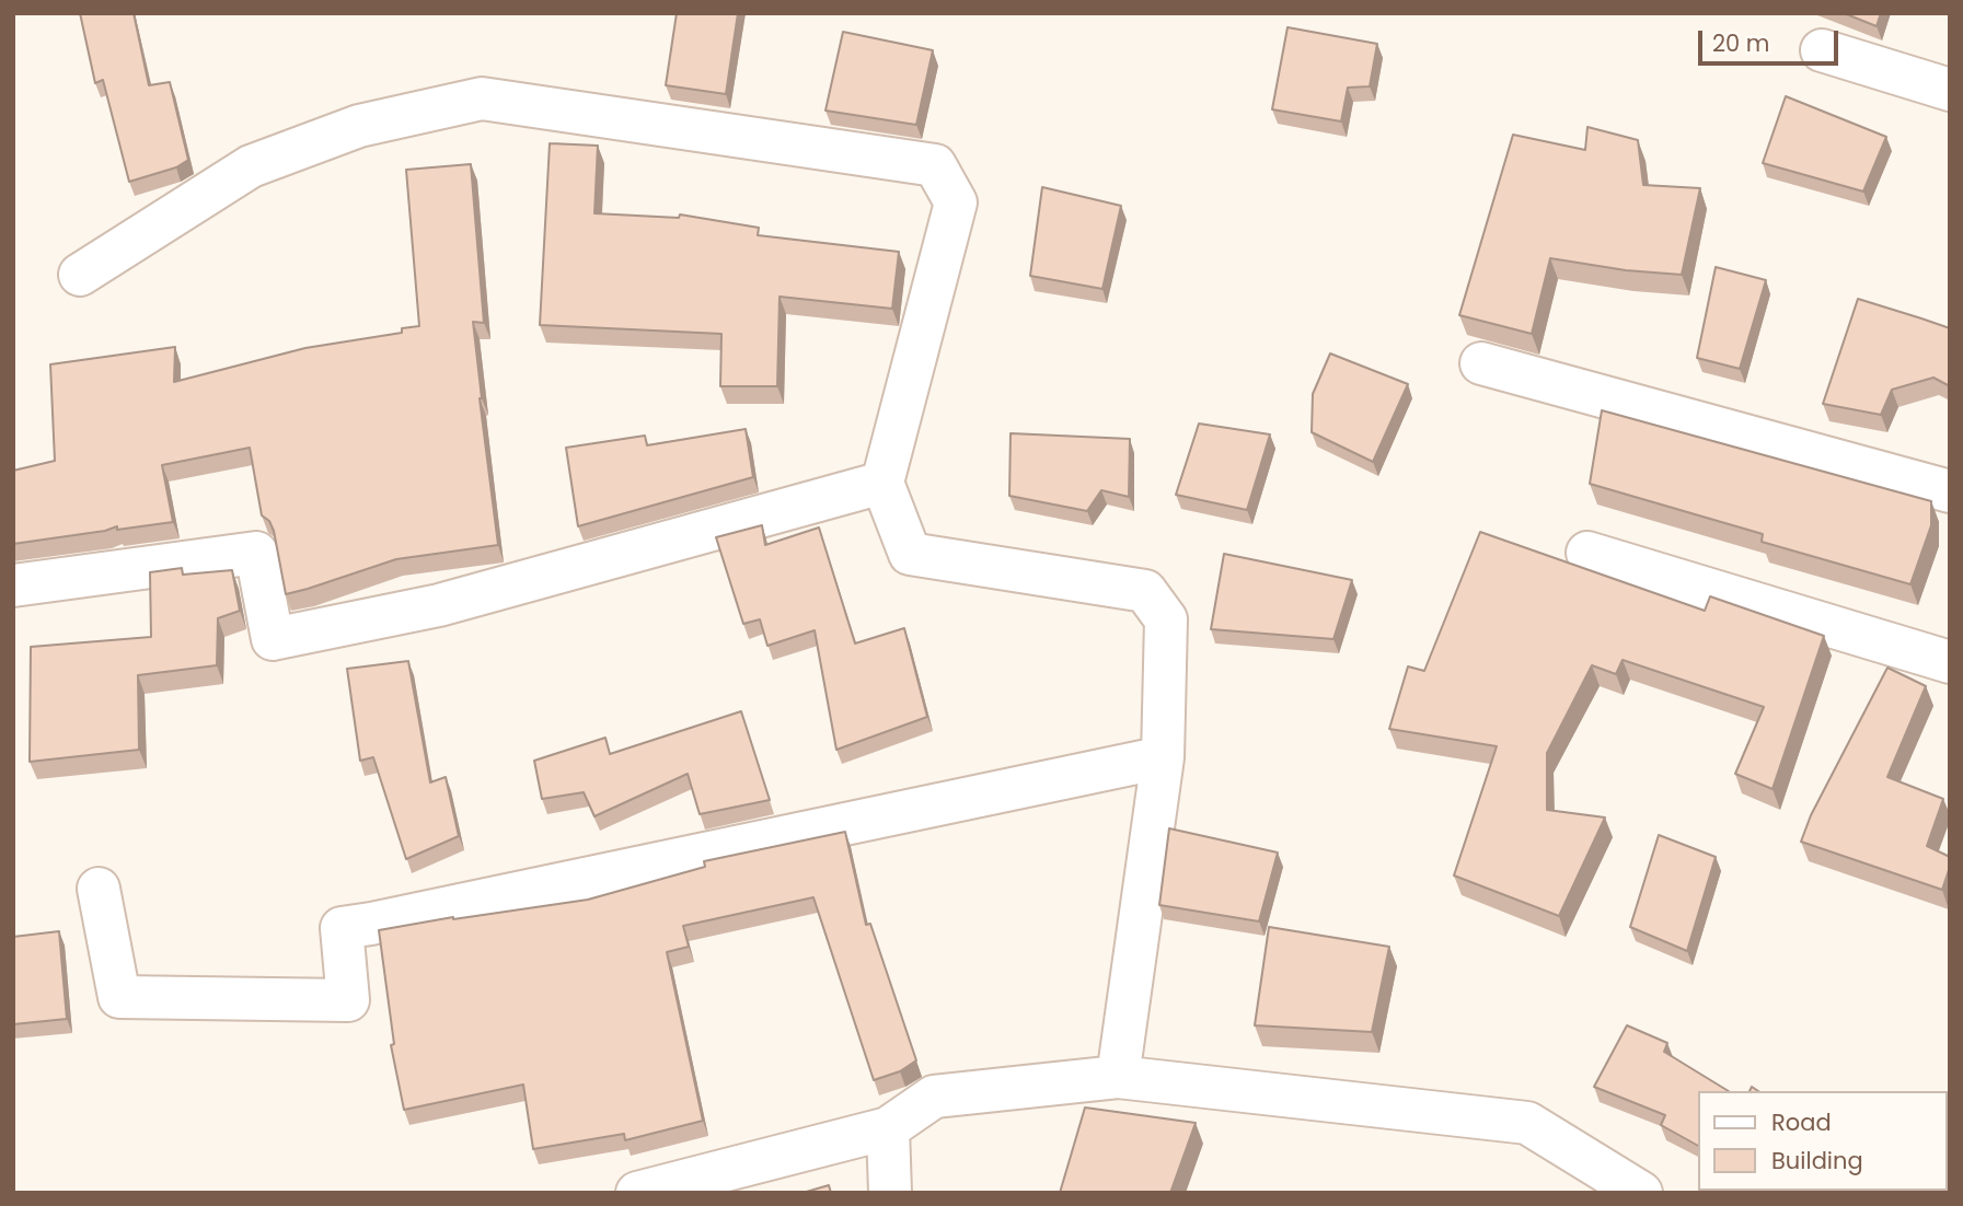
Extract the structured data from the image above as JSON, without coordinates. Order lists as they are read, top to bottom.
{
  "legend": ["Road", "Building"],
  "scale_bar": "20 m"
}
